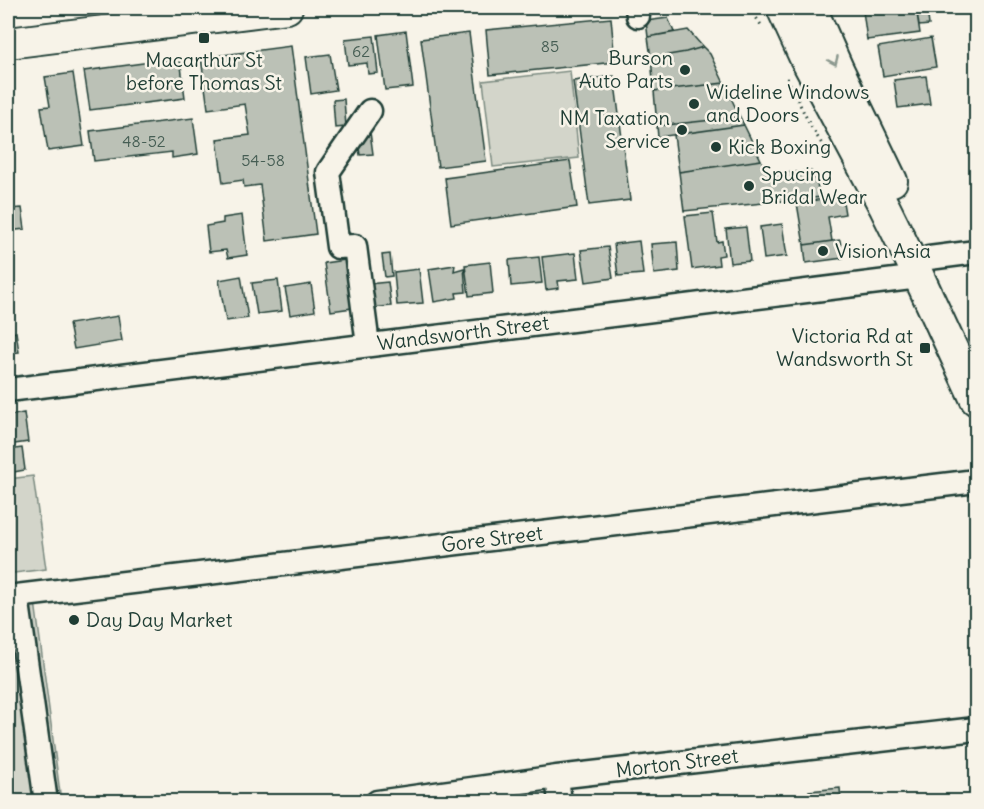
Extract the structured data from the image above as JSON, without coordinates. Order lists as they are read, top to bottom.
{
  "streets": {
    "street": ["Wandsworth Street", "Gore Street", "Morton Street"]
  },
  "places": {
    "transit": ["Macarthur St before Thomas St", "Victoria Rd at Wandsworth St"],
    "other": [
      "Burson Auto Parts",
      "Wideline Windows and Doors",
      "NM Taxation Service",
      "Kick Boxing",
      "Spucing Bridal Wear",
      "Vision Asia",
      "Day Day Market"
    ]
  },
  "house_numbers": [
    "85",
    "62",
    "48-52",
    "54-58"
  ]
}
